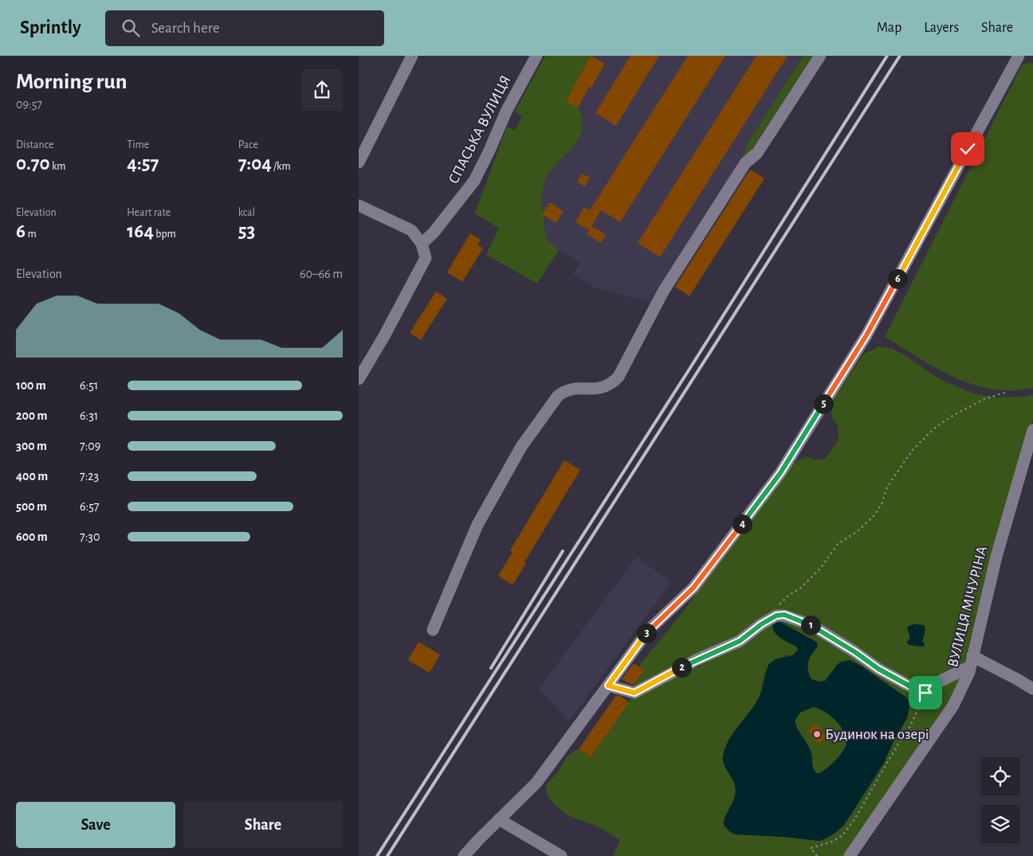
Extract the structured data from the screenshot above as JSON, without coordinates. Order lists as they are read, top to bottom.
{
  "streets": {
    "street": ["СПАСЬКА ВУЛИЦЯ", "ВУЛИЦЯ МІЧУРІНА"]
  },
  "places": ["Будинок на озері"],
  "page": {
    "header": "Sprintly",
    "search": "Search here",
    "nav": ["Map", "Layers", "Share"],
    "heading": ["Morning run", "09:57"],
    "stats": [
      ["Distance", "0.70 km"],
      ["Time", "4:57"],
      ["Pace", "7:04 /km"],
      ["Elevation", "6 m"],
      ["Heart rate", "164 bpm"],
      ["kcal", "53"]
    ],
    "chart": ["Elevation", "60–66 m"],
    "pins": [
      "6",
      "5",
      "4",
      "1",
      "3",
      "2"
    ],
    "list": [
      {
        "name": "100 m",
        "note": "6:51"
      },
      {
        "name": "200 m",
        "note": "6:31"
      },
      {
        "name": "300 m",
        "note": "7:09"
      },
      {
        "name": "400 m",
        "note": "7:23"
      },
      {
        "name": "500 m",
        "note": "6:57"
      },
      {
        "name": "600 m",
        "note": "7:30"
      }
    ],
    "buttons": ["Save", "Share"]
  }
}
